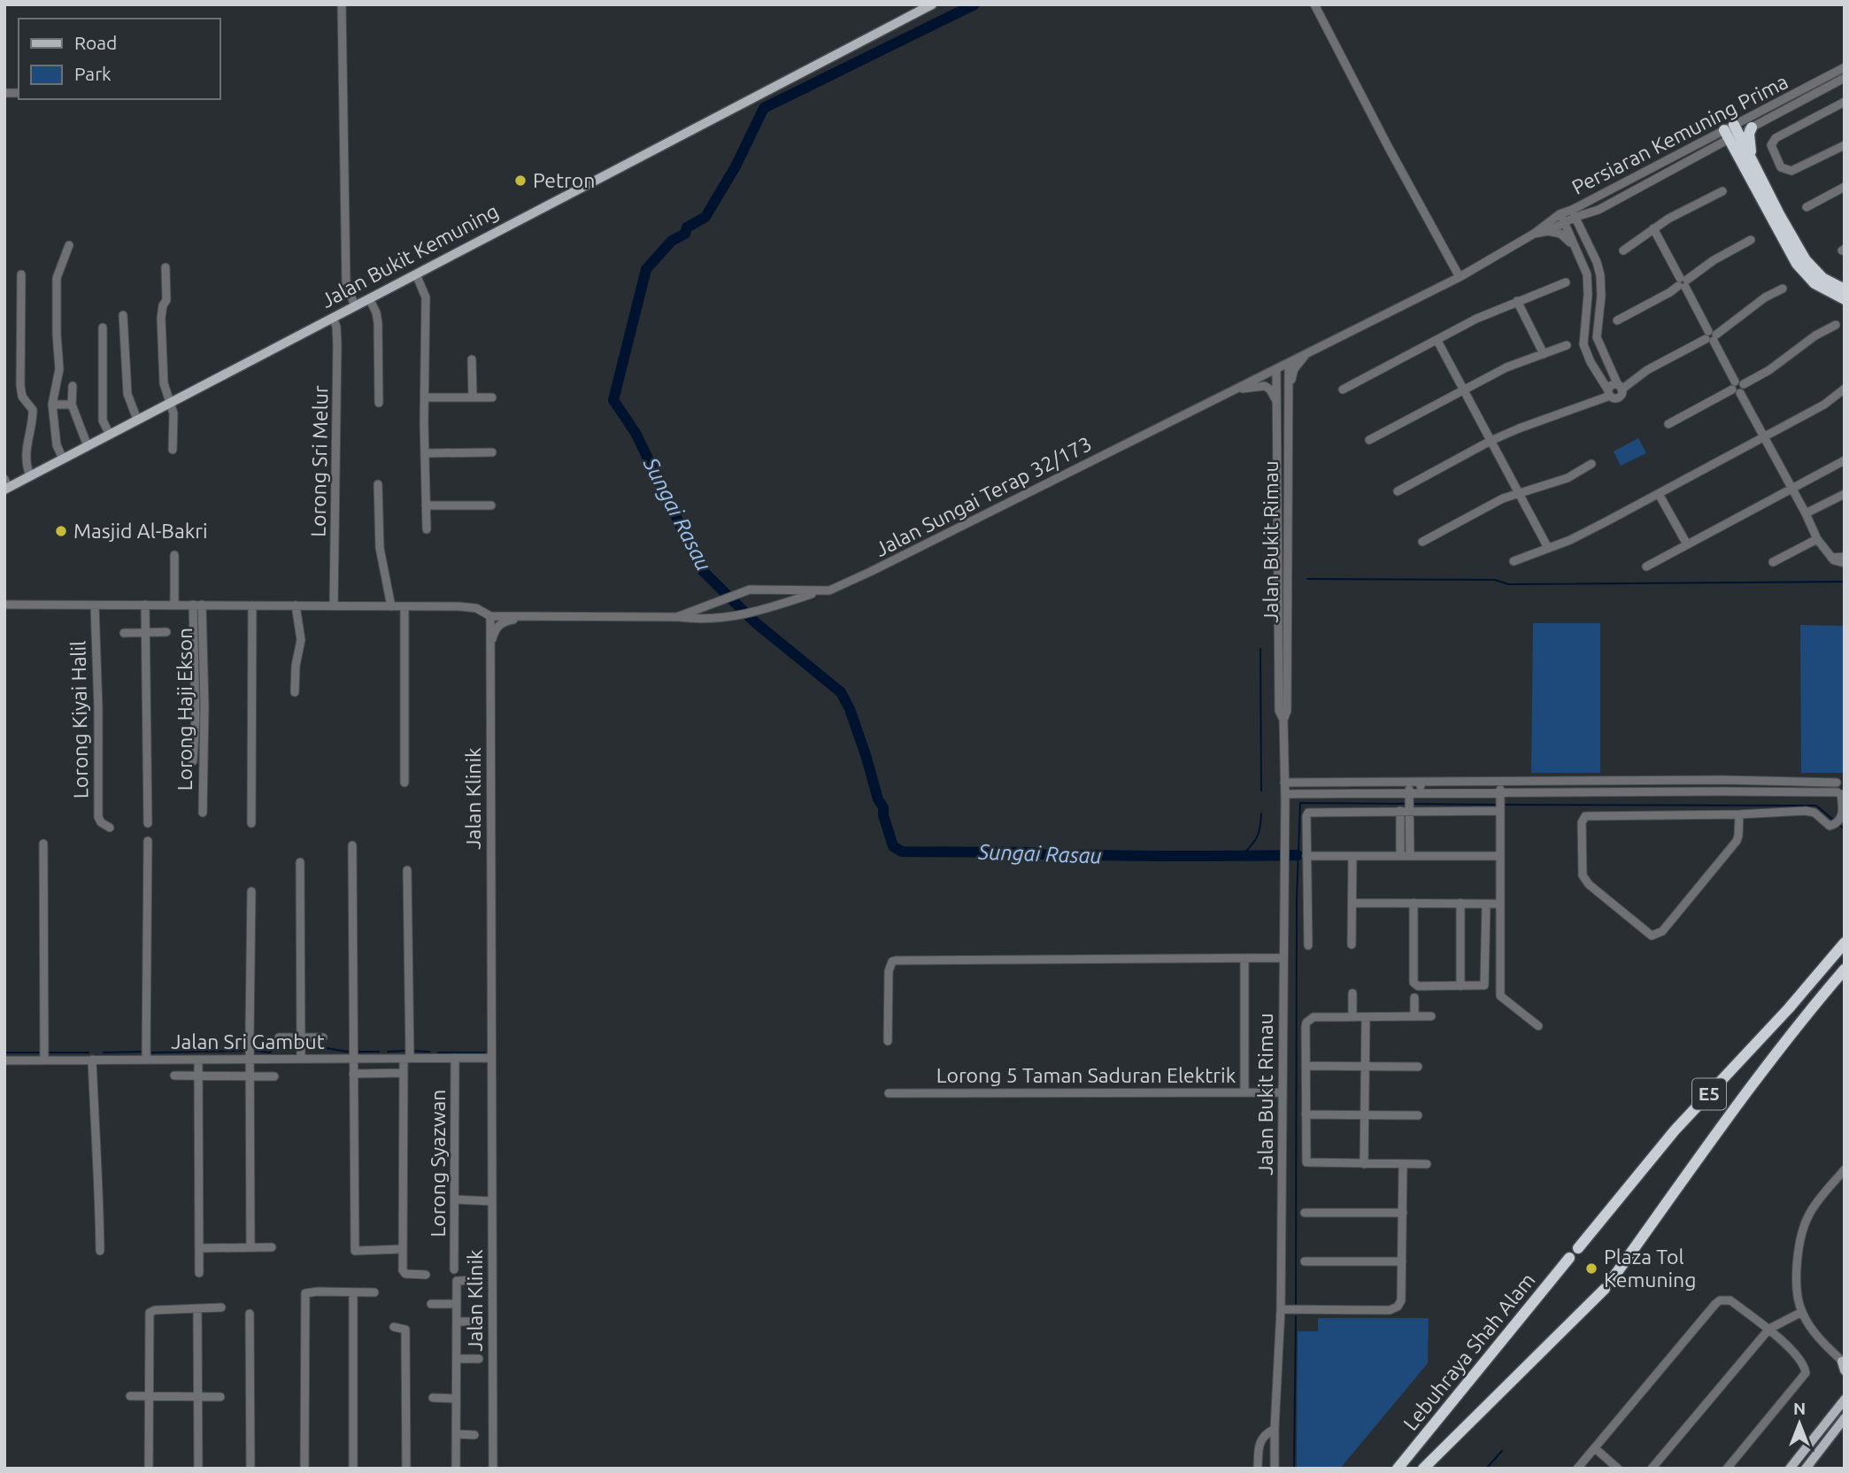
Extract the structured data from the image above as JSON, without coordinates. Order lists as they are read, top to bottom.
{
  "streets": {
    "highway": ["E5", "Lebuhraya Shah Alam"],
    "main road": ["Jalan Bukit Kemuning"],
    "street": [
      "Persiaran Kemuning Prima",
      "Lorong Sri Melur",
      "Jalan Sungai Terap 32/173",
      "Jalan Bukit Rimau",
      "Lorong Haji Ekson",
      "Lorong Kiyai Halil",
      "Jalan Klinik",
      "Jalan Sri Gambut",
      "Lorong 5 Taman Saduran Elektrik",
      "Lorong Syazwan"
    ]
  },
  "crossings": [
    ["Persiaran Kemuning Prima", "Jalan Sungai Terap 32/173"],
    ["Jalan Bukit Kemuning", "Lorong Sri Melur"],
    ["Jalan Sungai Terap 32/173", "Jalan Bukit Rimau"],
    ["Jalan Sungai Terap 32/173", "Jalan Klinik"],
    ["Jalan Bukit Rimau", "Lorong 5 Taman Saduran Elektrik"],
    ["Jalan Klinik", "Jalan Sri Gambut"],
    ["Jalan Sri Gambut", "Lorong Syazwan"]
  ],
  "water": ["Sungai Rasau"],
  "places": ["Petron", "Masjid Al-Bakri", "Plaza Tol Kemuning"],
  "legend": ["Road", "Park"],
  "north": "top"
}
